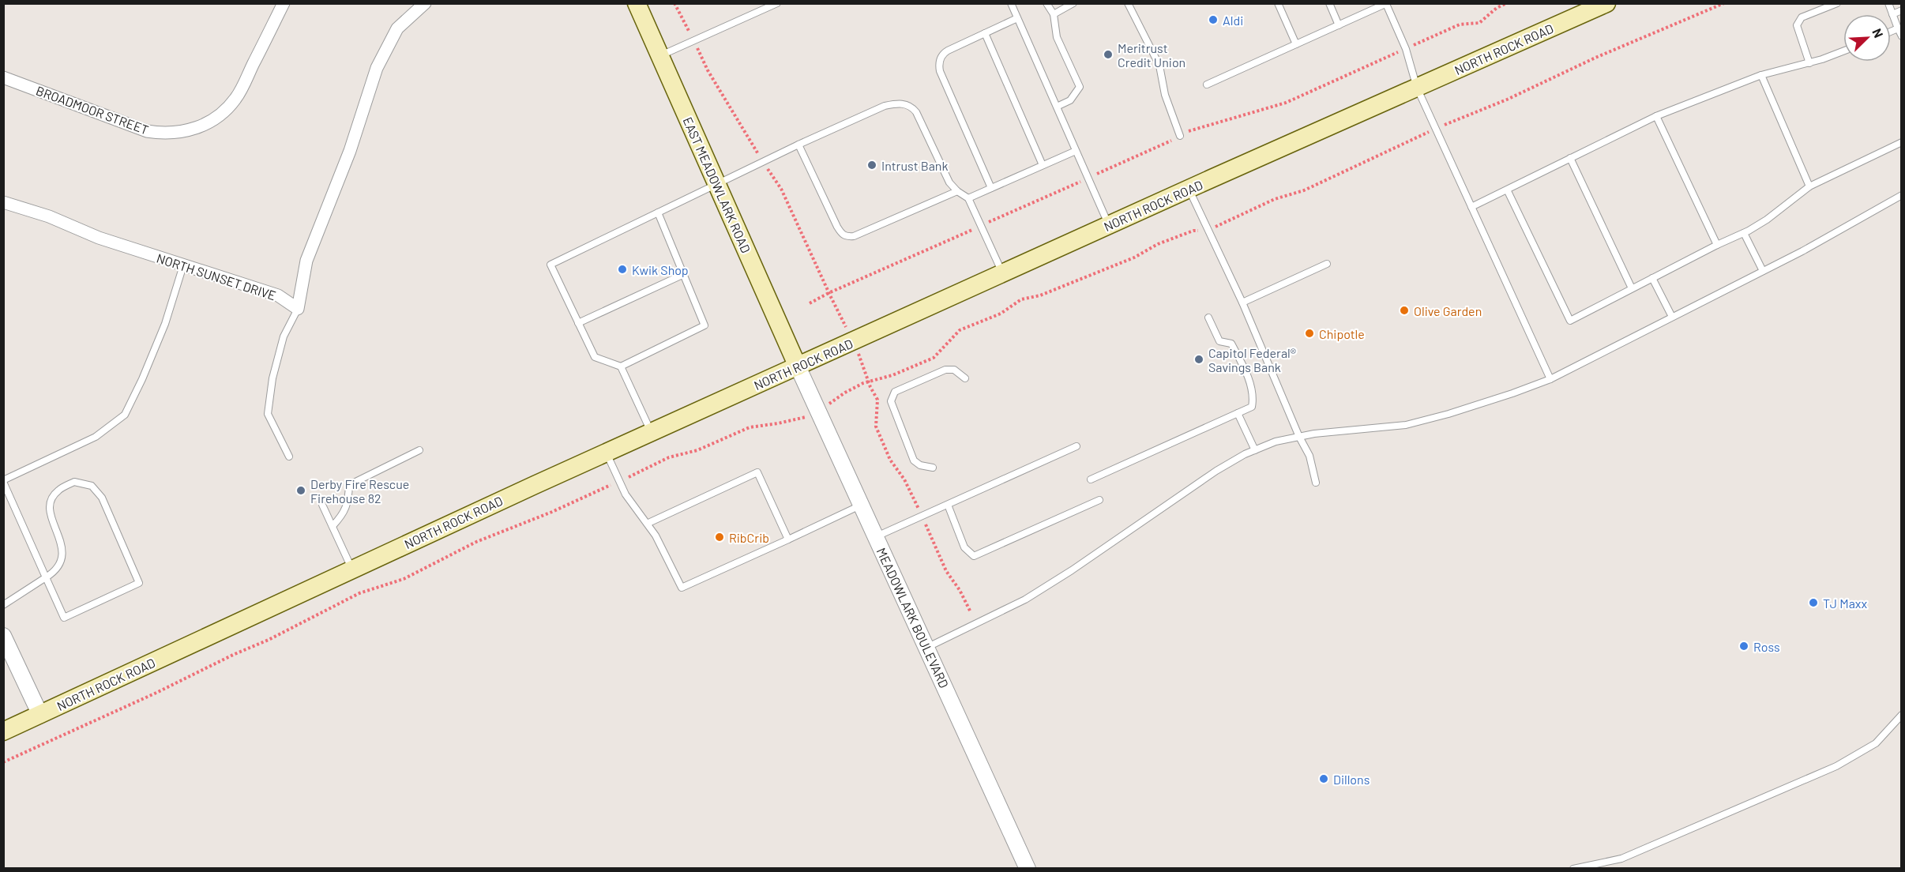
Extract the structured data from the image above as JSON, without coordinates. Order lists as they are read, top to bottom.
{
  "streets": {
    "main road": ["NORTH ROCK ROAD", "EAST MEADOWLARK ROAD"],
    "street": ["BROADMOOR STREET", "NORTH SUNSET DRIVE", "MEADOWLARK BOULEVARD"]
  },
  "crossings": [
    ["NORTH ROCK ROAD", "EAST MEADOWLARK ROAD"],
    ["NORTH ROCK ROAD", "MEADOWLARK BOULEVARD"],
    ["EAST MEADOWLARK ROAD", "MEADOWLARK BOULEVARD"]
  ],
  "places": [
    "Aldi",
    "Meritrust Credit Union",
    "Intrust Bank",
    "Kwik Shop",
    "Olive Garden",
    "Chipotle",
    "Capitol Federal® Savings Bank",
    "Derby Fire Rescue Firehouse 82",
    "RibCrib",
    "TJ Maxx",
    "Ross",
    "Dillons"
  ],
  "north": "top right"
}
